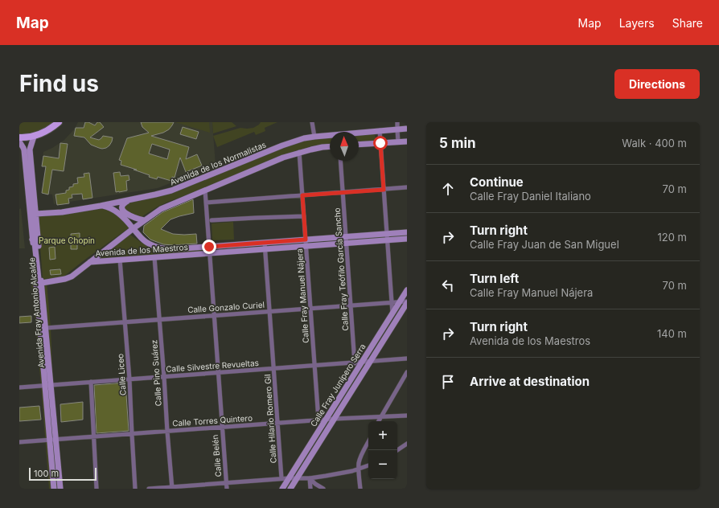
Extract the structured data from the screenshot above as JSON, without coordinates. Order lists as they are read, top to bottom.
{
  "streets": {
    "street": [
      "Avenida de los Normalistas",
      "Avenida de los Maestros",
      "Calle Fray Teófilo García Sancho",
      "Calle Fray Manuel Nájera",
      "Calle Gonzalo Curiel",
      "Avenida Fray Antonio Alcalde",
      "Calle Silvestre Revueltas",
      "Calle Pino Suárez",
      "Calle Liceo",
      "Calle Fray Junípero Serra",
      "Calle Hilario Romero Gil",
      "Calle Torres Quintero",
      "Calle Belén"
    ]
  },
  "crossings": [
    ["Avenida de los Normalistas", "Avenida de los Maestros"],
    ["Avenida de los Normalistas", "Avenida Fray Antonio Alcalde"],
    ["Avenida de los Maestros", "Calle Fray Teófilo García Sancho"],
    ["Avenida de los Maestros", "Calle Fray Manuel Nájera"],
    ["Avenida de los Maestros", "Calle Pino Suárez"],
    ["Avenida de los Maestros", "Calle Liceo"],
    ["Avenida de los Maestros", "Calle Hilario Romero Gil"],
    ["Avenida de los Maestros", "Calle Belén"],
    ["Calle Fray Teófilo García Sancho", "Calle Gonzalo Curiel"],
    ["Calle Fray Teófilo García Sancho", "Calle Silvestre Revueltas"],
    ["Calle Fray Manuel Nájera", "Calle Gonzalo Curiel"],
    ["Calle Fray Manuel Nájera", "Calle Silvestre Revueltas"],
    ["Calle Fray Manuel Nájera", "Calle Torres Quintero"],
    ["Calle Gonzalo Curiel", "Avenida Fray Antonio Alcalde"],
    ["Calle Gonzalo Curiel", "Calle Pino Suárez"],
    ["Calle Gonzalo Curiel", "Calle Liceo"],
    ["Calle Gonzalo Curiel", "Calle Fray Junípero Serra"],
    ["Calle Gonzalo Curiel", "Calle Hilario Romero Gil"],
    ["Calle Gonzalo Curiel", "Calle Belén"],
    ["Avenida Fray Antonio Alcalde", "Calle Silvestre Revueltas"],
    ["Avenida Fray Antonio Alcalde", "Calle Torres Quintero"],
    ["Calle Silvestre Revueltas", "Calle Pino Suárez"],
    ["Calle Silvestre Revueltas", "Calle Liceo"],
    ["Calle Silvestre Revueltas", "Calle Fray Junípero Serra"],
    ["Calle Silvestre Revueltas", "Calle Hilario Romero Gil"],
    ["Calle Silvestre Revueltas", "Calle Belén"],
    ["Calle Pino Suárez", "Calle Torres Quintero"],
    ["Calle Liceo", "Calle Torres Quintero"],
    ["Calle Fray Junípero Serra", "Calle Torres Quintero"],
    ["Calle Hilario Romero Gil", "Calle Torres Quintero"],
    ["Calle Torres Quintero", "Calle Belén"]
  ],
  "parks": ["Parque Chopin"],
  "scale_bar": "100 m",
  "north": "top",
  "page": {
    "header": "Map",
    "nav": ["Map", "Layers", "Share"],
    "buttons": "Directions",
    "title": "Find us",
    "heading": ["5 min", "Walk · 400 m"],
    "list": [
      ["Continue", "Calle Fray Daniel Italiano", "70 m"],
      ["Turn right", "Calle Fray Juan de San Miguel", "120 m"],
      ["Turn left", "Calle Fray Manuel Nájera", "70 m"],
      ["Turn right", "Avenida de los Maestros", "140 m"],
      "Arrive at destination"
    ],
    "map_buttons": ["+", "−"],
    "scale": "100 m"
  }
}
